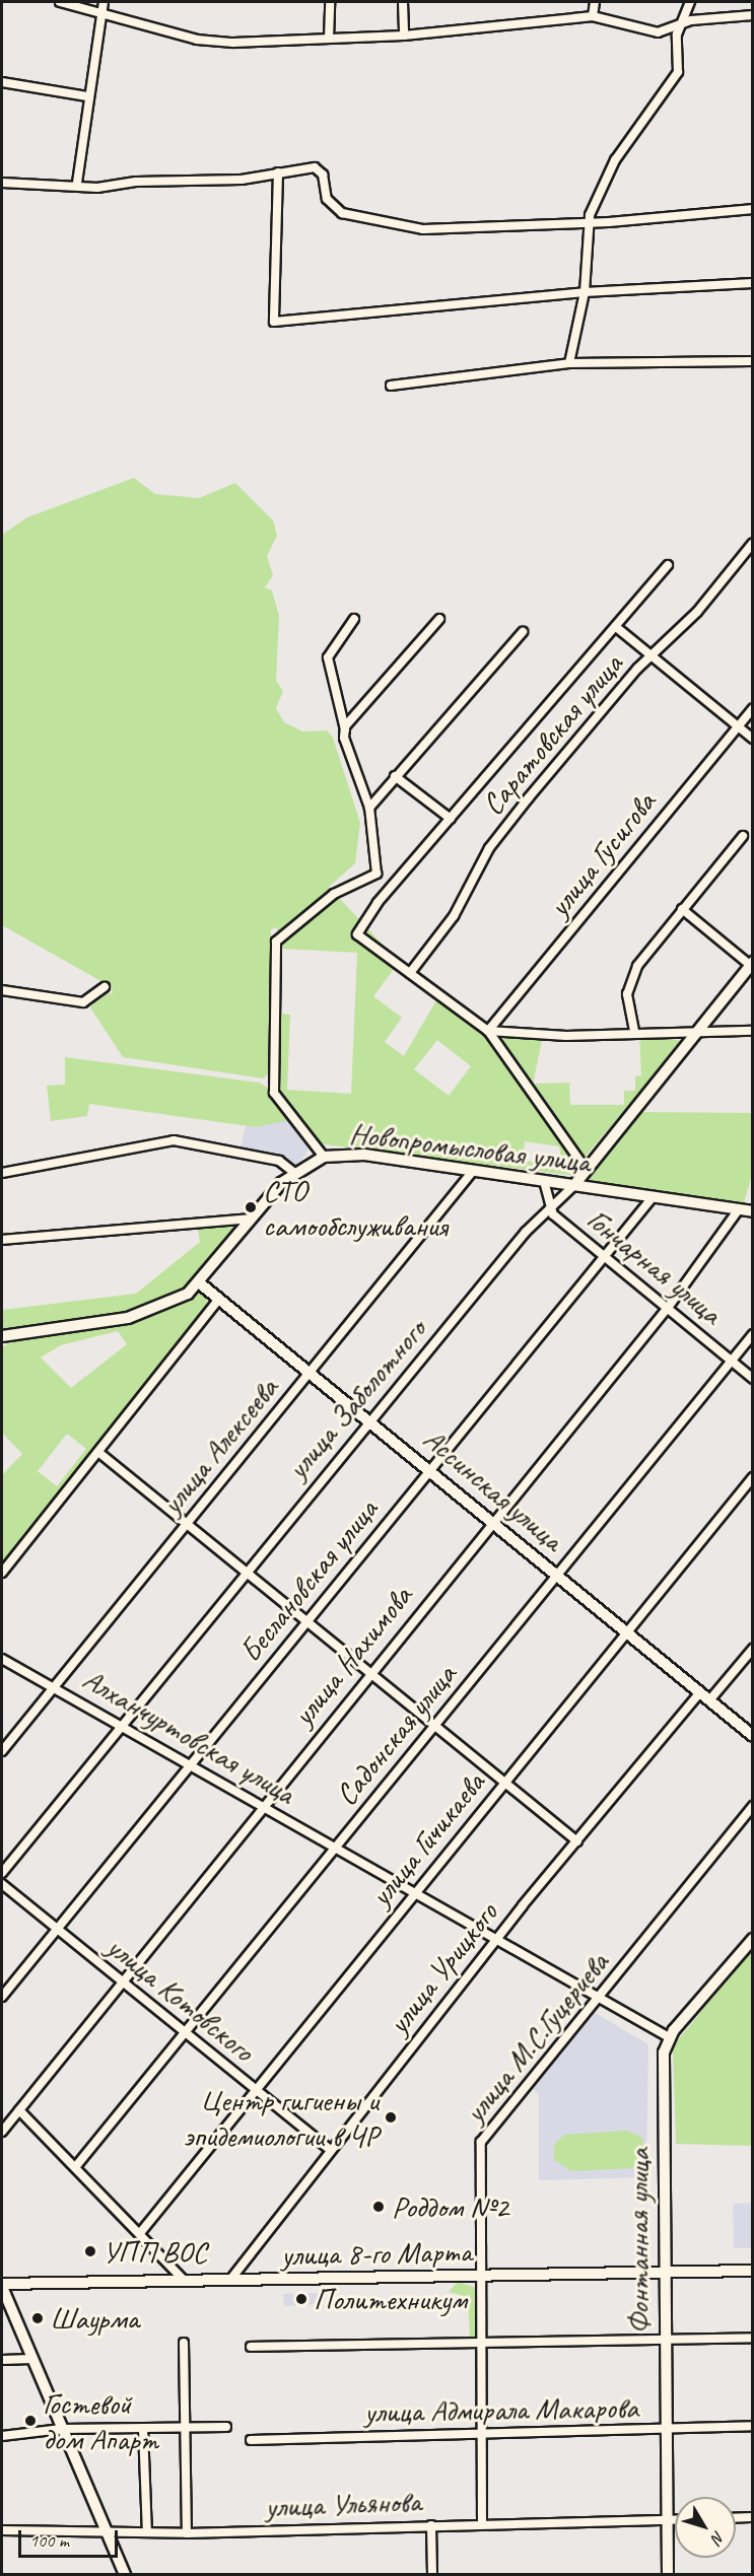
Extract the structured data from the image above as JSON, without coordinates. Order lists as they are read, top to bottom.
{
  "streets": {
    "street": [
      "Саратовская улица",
      "улица Гусигова",
      "Новопромысловая улица",
      "Гончарная улица",
      "улица Заболотного",
      "улица Алексеева",
      "Ассинская улица",
      "Беслановская улица",
      "улица Нахимова",
      "Садонская улица",
      "Алханчуртовская улица",
      "улица Гичикаева",
      "улица Урицкого",
      "улица Котовского",
      "улица М.С.Гуцериева",
      "Фонтанная улица",
      "улица 8-го Марта",
      "улица Адмирала Макарова",
      "улица Ульянова"
    ]
  },
  "crossings": [
    ["Новопромысловая улица", "Гончарная улица"],
    ["Новопромысловая улица", "улица Заболотного"],
    ["Новопромысловая улица", "улица Алексеева"],
    ["Новопромысловая улица", "Ассинская улица"],
    ["Новопромысловая улица", "Беслановская улица"],
    ["Новопромысловая улица", "улица Нахимова"],
    ["Гончарная улица", "улица Заболотного"],
    ["Гончарная улица", "Беслановская улица"],
    ["Гончарная улица", "улица Нахимова"],
    ["Гончарная улица", "Садонская улица"],
    ["улица Заболотного", "Ассинская улица"],
    ["улица Заболотного", "Алханчуртовская улица"],
    ["улица Алексеева", "Ассинская улица"],
    ["улица Алексеева", "Алханчуртовская улица"],
    ["Ассинская улица", "Беслановская улица"],
    ["Ассинская улица", "улица Нахимова"],
    ["Ассинская улица", "Садонская улица"],
    ["Ассинская улица", "улица Гичикаева"],
    ["Ассинская улица", "улица Урицкого"],
    ["Беслановская улица", "Алханчуртовская улица"],
    ["Беслановская улица", "улица Котовского"],
    ["улица Нахимова", "Алханчуртовская улица"],
    ["улица Нахимова", "улица Котовского"],
    ["Садонская улица", "Алханчуртовская улица"],
    ["Садонская улица", "улица Котовского"],
    ["Алханчуртовская улица", "улица Гичикаева"],
    ["Алханчуртовская улица", "улица Урицкого"],
    ["Алханчуртовская улица", "улица М.С.Гуцериева"],
    ["Алханчуртовская улица", "Фонтанная улица"],
    ["улица Гичикаева", "улица Котовского"],
    ["улица Урицкого", "улица Котовского"],
    ["улица Урицкого", "улица 8-го Марта"],
    ["улица М.С.Гуцериева", "улица 8-го Марта"],
    ["улица М.С.Гуцериева", "улица Адмирала Макарова"],
    ["улица М.С.Гуцериева", "улица Ульянова"],
    ["Фонтанная улица", "улица 8-го Марта"],
    ["Фонтанная улица", "улица Адмирала Макарова"],
    ["Фонтанная улица", "улица Ульянова"]
  ],
  "places": [
    "СТО самообслуживания",
    "Центр гигиены и эпидемиологии в ЧР",
    "Роддом №2",
    "УПП ВОС",
    "Политехникум",
    "Шаурма",
    "Гостевой дом Апарт"
  ],
  "scale_bar": "100 m",
  "north": "bottom right"
}
